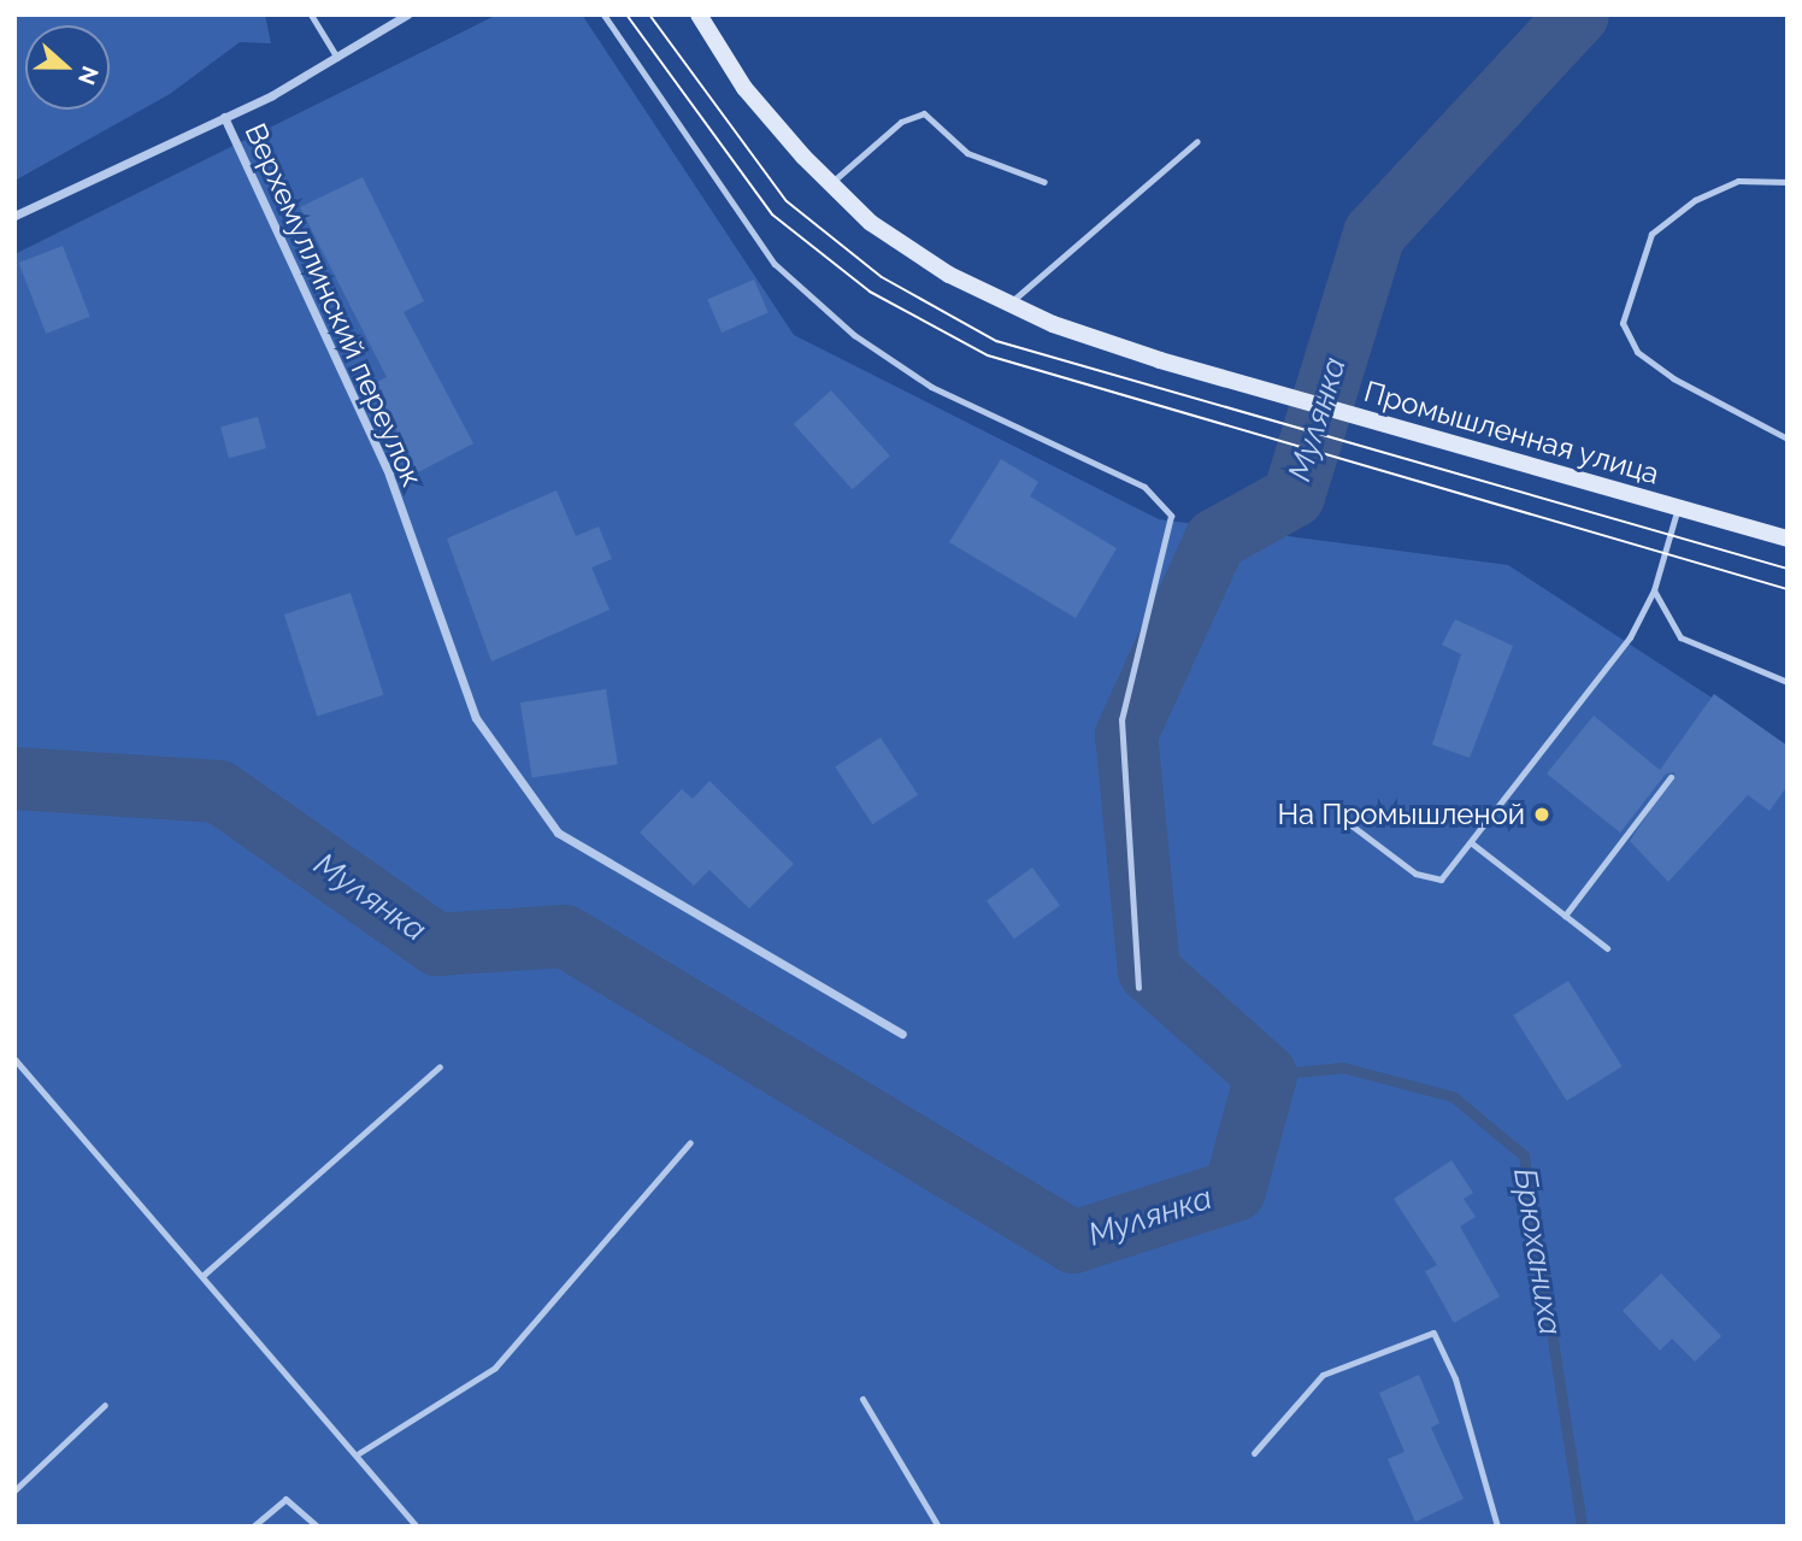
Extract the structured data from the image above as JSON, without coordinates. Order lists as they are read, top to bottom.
{
  "streets": {
    "street": ["Верхемуллинский переулок", "Промышленная улица"]
  },
  "water": ["Мулянка", "Брюханиха"],
  "places": ["На Промышленой"],
  "north": "right"
}
